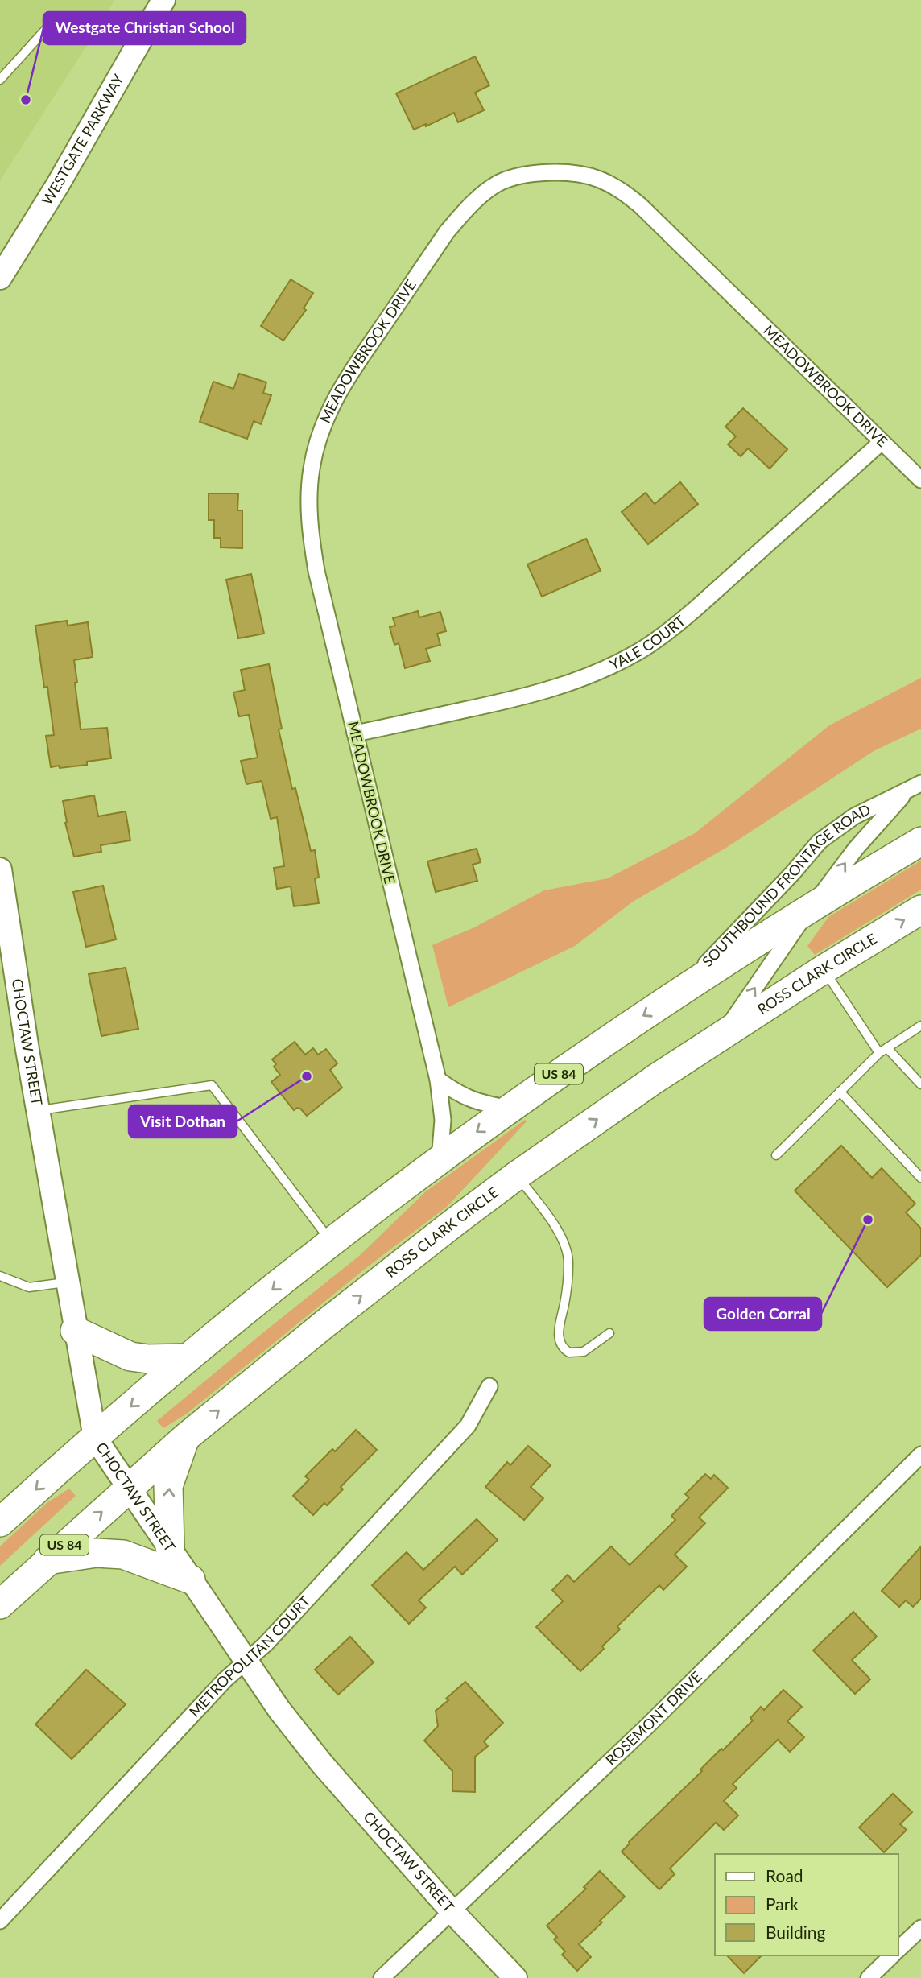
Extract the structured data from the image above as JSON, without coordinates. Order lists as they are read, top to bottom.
{
  "streets": {
    "highway": ["ROSS CLARK CIRCLE", "US 84"],
    "street": [
      "WESTGATE PARKWAY",
      "MEADOWBROOK DRIVE",
      "YALE COURT",
      "SOUTHBOUND FRONTAGE ROAD",
      "CHOCTAW STREET",
      "METROPOLITAN COURT",
      "ROSEMONT DRIVE"
    ]
  },
  "crossings": [
    ["MEADOWBROOK DRIVE", "YALE COURT"],
    ["MEADOWBROOK DRIVE", "US 84"],
    ["SOUTHBOUND FRONTAGE ROAD", "ROSS CLARK CIRCLE"],
    ["SOUTHBOUND FRONTAGE ROAD", "US 84"],
    ["ROSS CLARK CIRCLE", "CHOCTAW STREET"],
    ["CHOCTAW STREET", "US 84"],
    ["CHOCTAW STREET", "METROPOLITAN COURT"],
    ["CHOCTAW STREET", "ROSEMONT DRIVE"]
  ],
  "places": ["Westgate Christian School", "Visit Dothan", "Golden Corral"],
  "legend": ["Road", "Park", "Building"]
}
